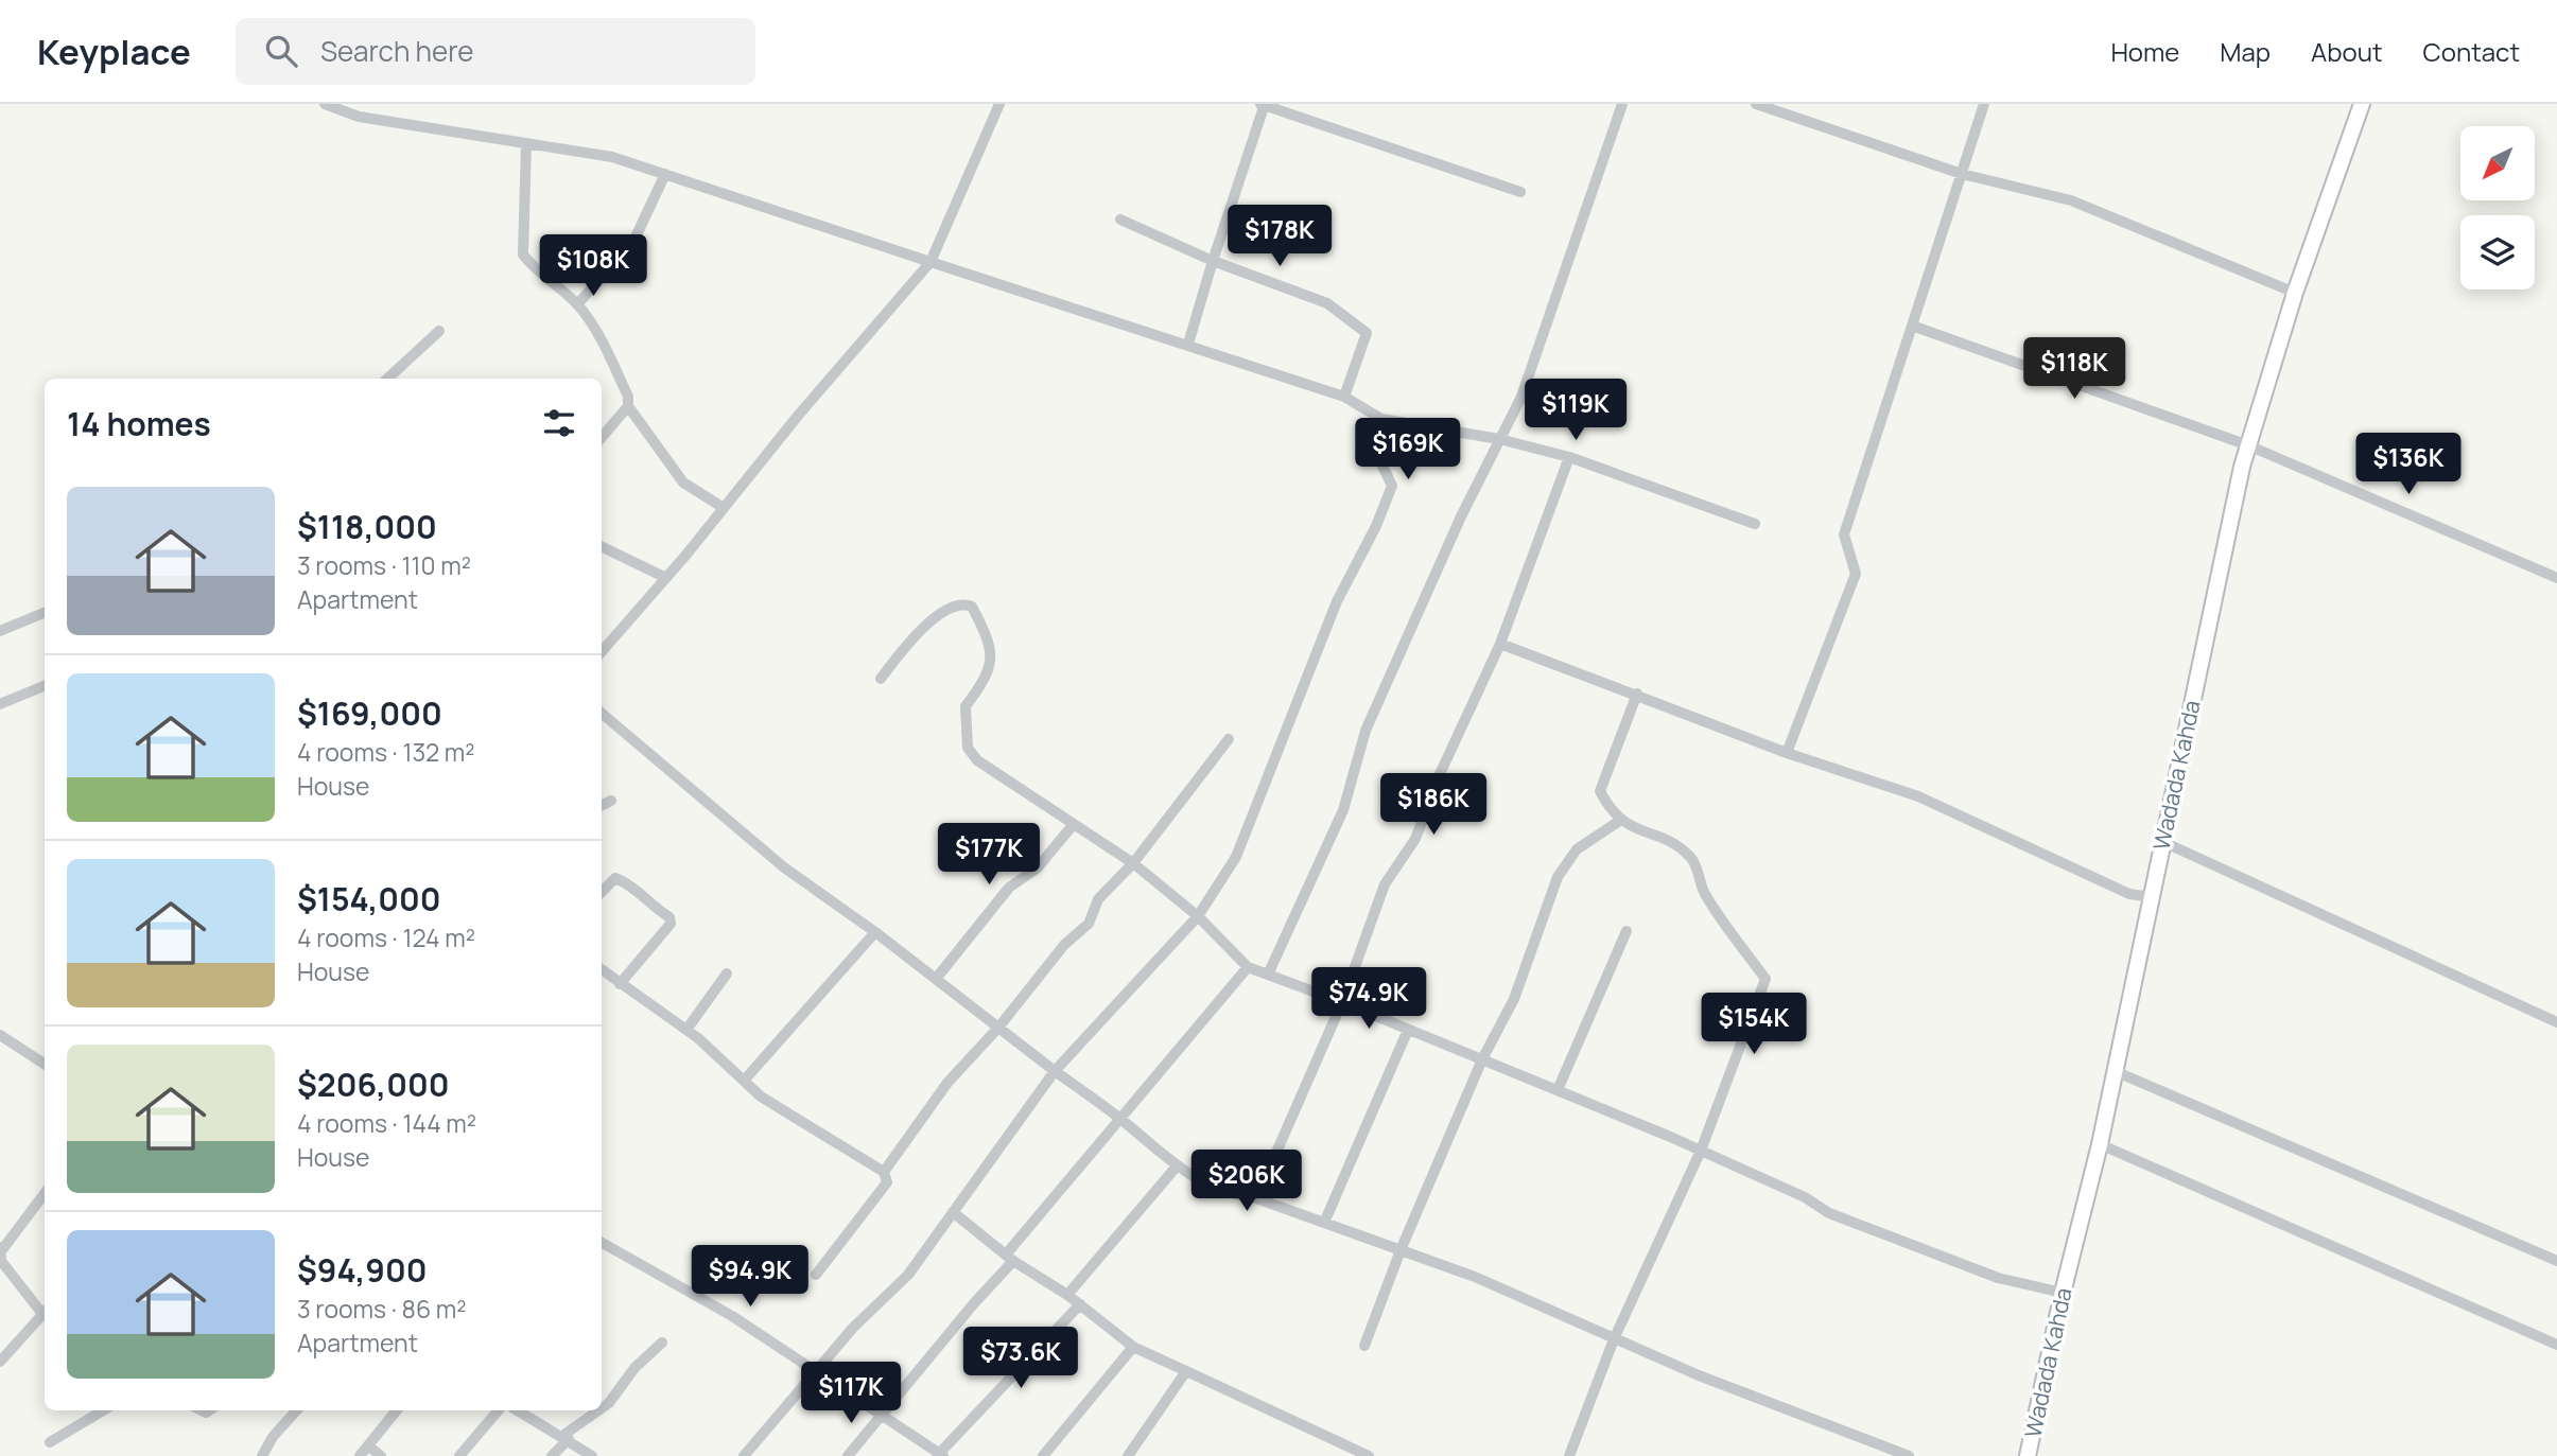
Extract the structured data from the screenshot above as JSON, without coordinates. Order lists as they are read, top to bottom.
{
  "streets": {
    "main road": ["Wadada Kahda"]
  },
  "north": "bottom left",
  "page": {
    "header": "Keyplace",
    "search": "Search here",
    "nav": [
      "Home",
      "Map",
      "About",
      "Contact"
    ],
    "price": [
      "$178K",
      "$108K",
      "$118K",
      "$119K",
      "$169K",
      "$136K",
      "$186K",
      "$177K",
      "$74.9K",
      "$154K",
      "$206K",
      "$94.9K",
      "$73.6K",
      "$117K"
    ],
    "heading": "14 homes",
    "list": [
      {
        "name": "$118,000",
        "note": "3 rooms · 110 m² · Apartment"
      },
      {
        "name": "$169,000",
        "note": "4 rooms · 132 m² · House"
      },
      {
        "name": "$154,000",
        "note": "4 rooms · 124 m² · House"
      },
      {
        "name": "$206,000",
        "note": "4 rooms · 144 m² · House"
      },
      {
        "name": "$94,900",
        "note": "3 rooms · 86 m² · Apartment"
      }
    ]
  }
}
